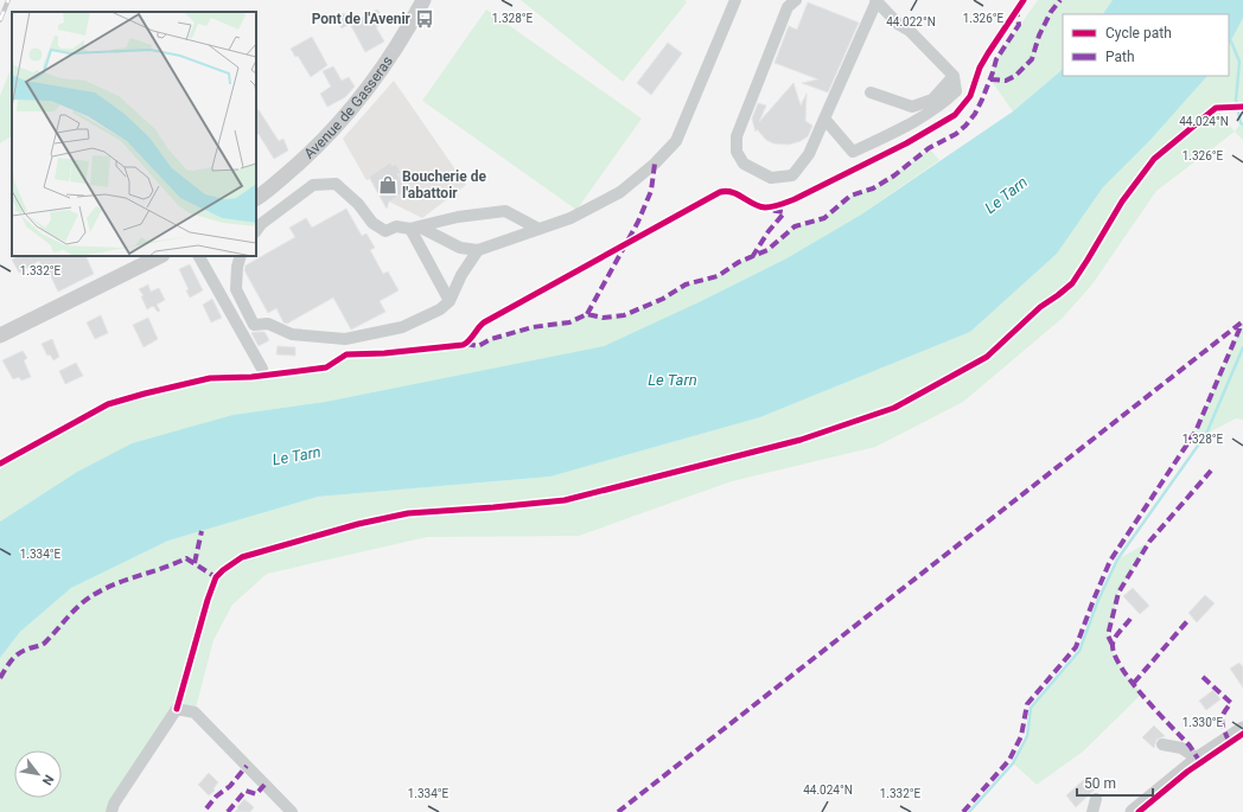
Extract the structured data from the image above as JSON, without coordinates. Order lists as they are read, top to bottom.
{
  "streets": {
    "main road": ["Avenue de Gasseras"]
  },
  "water": ["Le Tarn"],
  "places": {
    "bus stop": ["Pont de l'Avenir"],
    "shop": ["Boucherie de l'abattoir"]
  },
  "legend": ["Cycle path", "Path"],
  "scale_bar": "50 m",
  "north": "bottom right",
  "coordinates": [
    "1.328°E",
    "1.326°E",
    "44.022°N",
    "44.024°N",
    "1.332°E",
    "1.334°E",
    "1.330°E"
  ]
}
